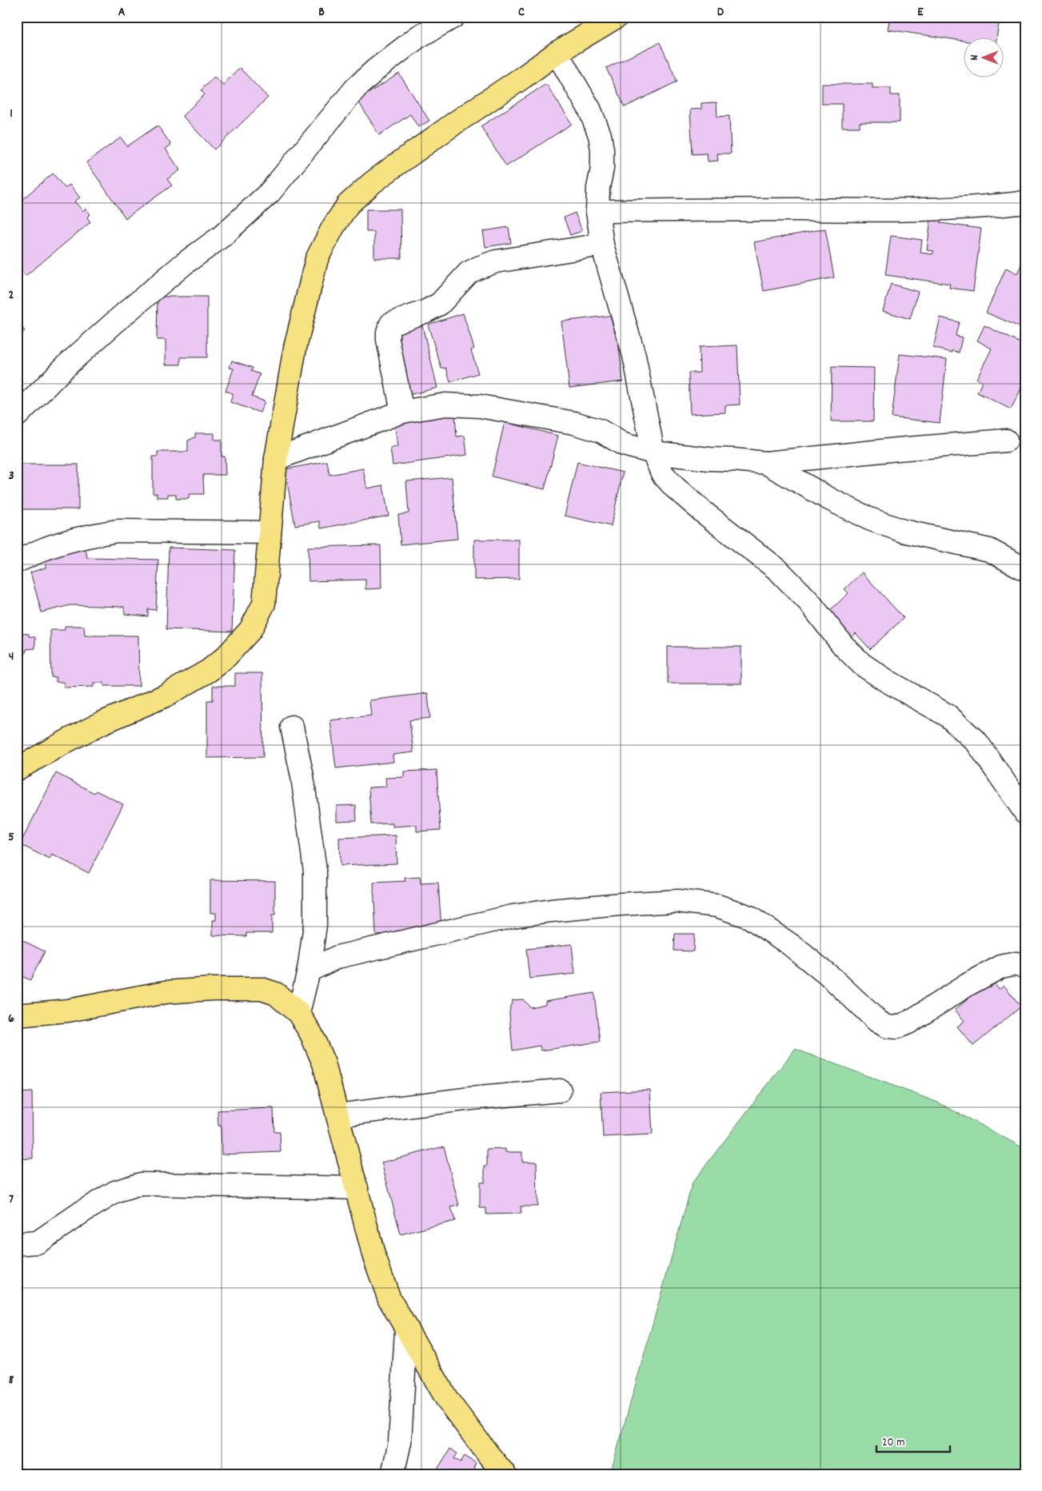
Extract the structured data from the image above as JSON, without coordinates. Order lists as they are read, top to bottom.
{
  "scale_bar": "20 m",
  "north": "left",
  "grid": {
    "columns": [
      "A",
      "B",
      "C",
      "D",
      "E"
    ],
    "rows": [
      "1",
      "2",
      "3",
      "4",
      "5",
      "6",
      "7",
      "8"
    ]
  }
}
